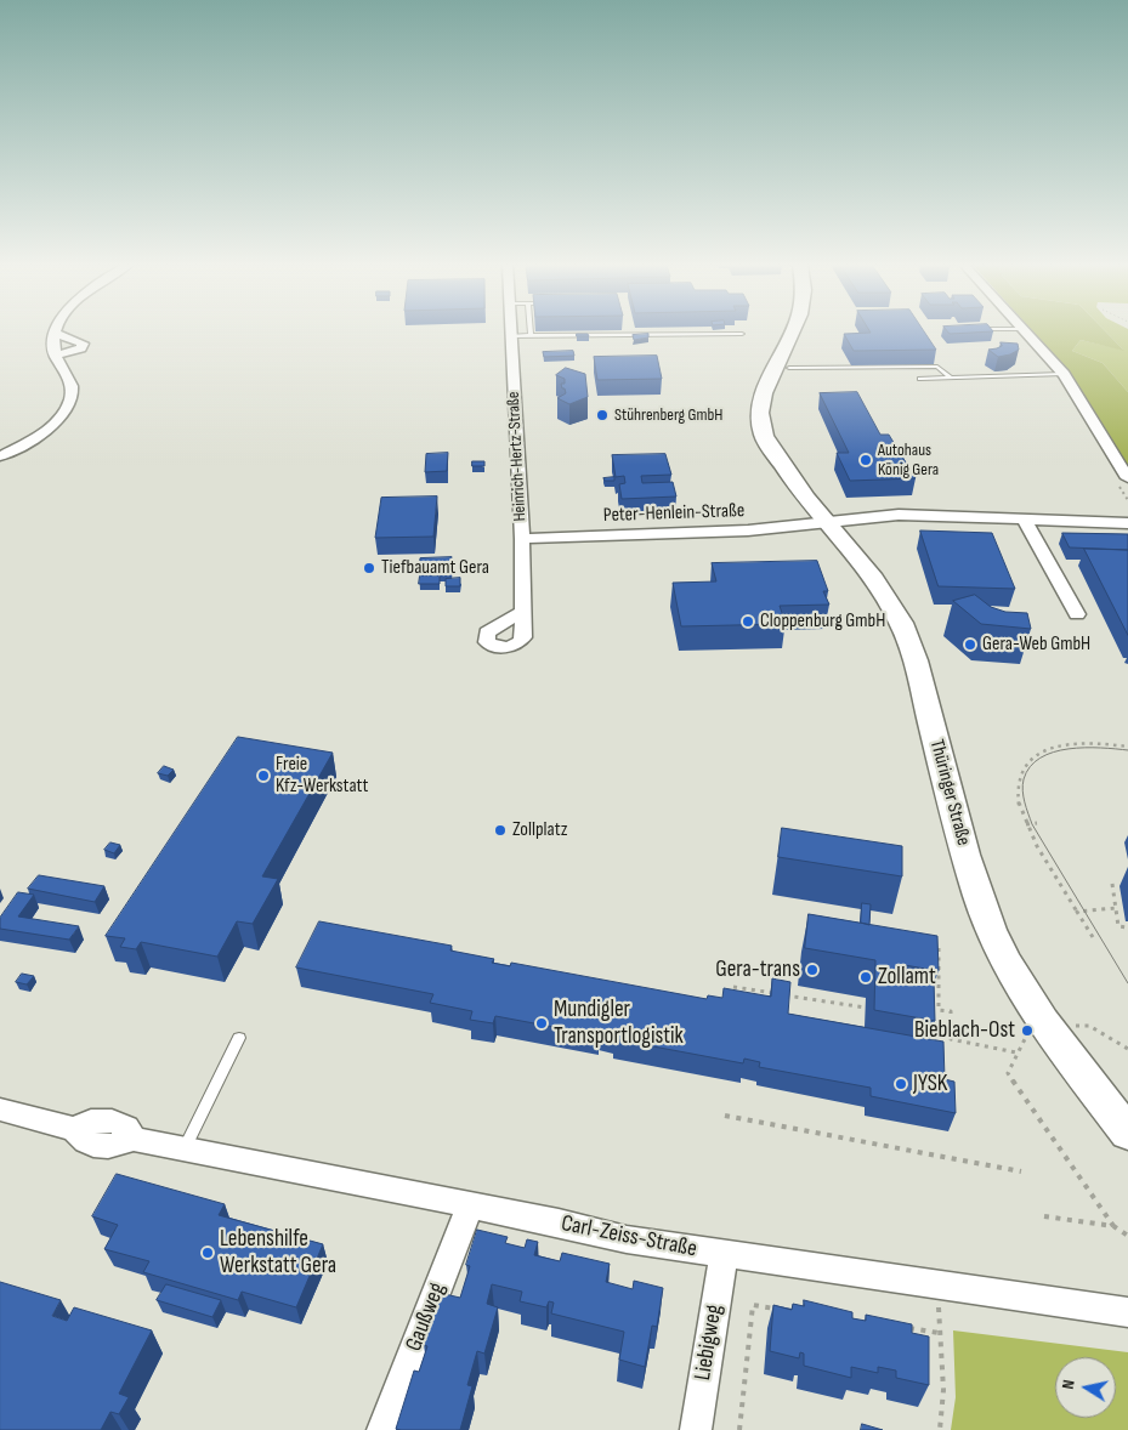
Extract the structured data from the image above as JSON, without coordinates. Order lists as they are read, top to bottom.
{
  "streets": {
    "main road": ["Thüringer Straße"],
    "street": [
      "Heinrich-Hertz-Straße",
      "Peter-Henlein-Straße",
      "Carl-Zeiss-Straße",
      "Gaußweg",
      "Liebigweg"
    ]
  },
  "crossings": [
    ["Heinrich-Hertz-Straße", "Peter-Henlein-Straße"],
    ["Peter-Henlein-Straße", "Thüringer Straße"],
    ["Carl-Zeiss-Straße", "Gaußweg"],
    ["Carl-Zeiss-Straße", "Liebigweg"]
  ],
  "places": [
    "Stührenberg GmbH",
    "Autohaus König Gera",
    "Tiefbauamt Gera",
    "Cloppenburg GmbH",
    "Gera-Web GmbH",
    "Freie Kfz-Werkstatt",
    "Zollplatz",
    "Gera-trans",
    "Zollamt",
    "Mundigler Transportlogistik",
    "Bieblach-Ost",
    "JYSK",
    "Lebenshilfe Werkstatt Gera"
  ],
  "north": "left"
}
